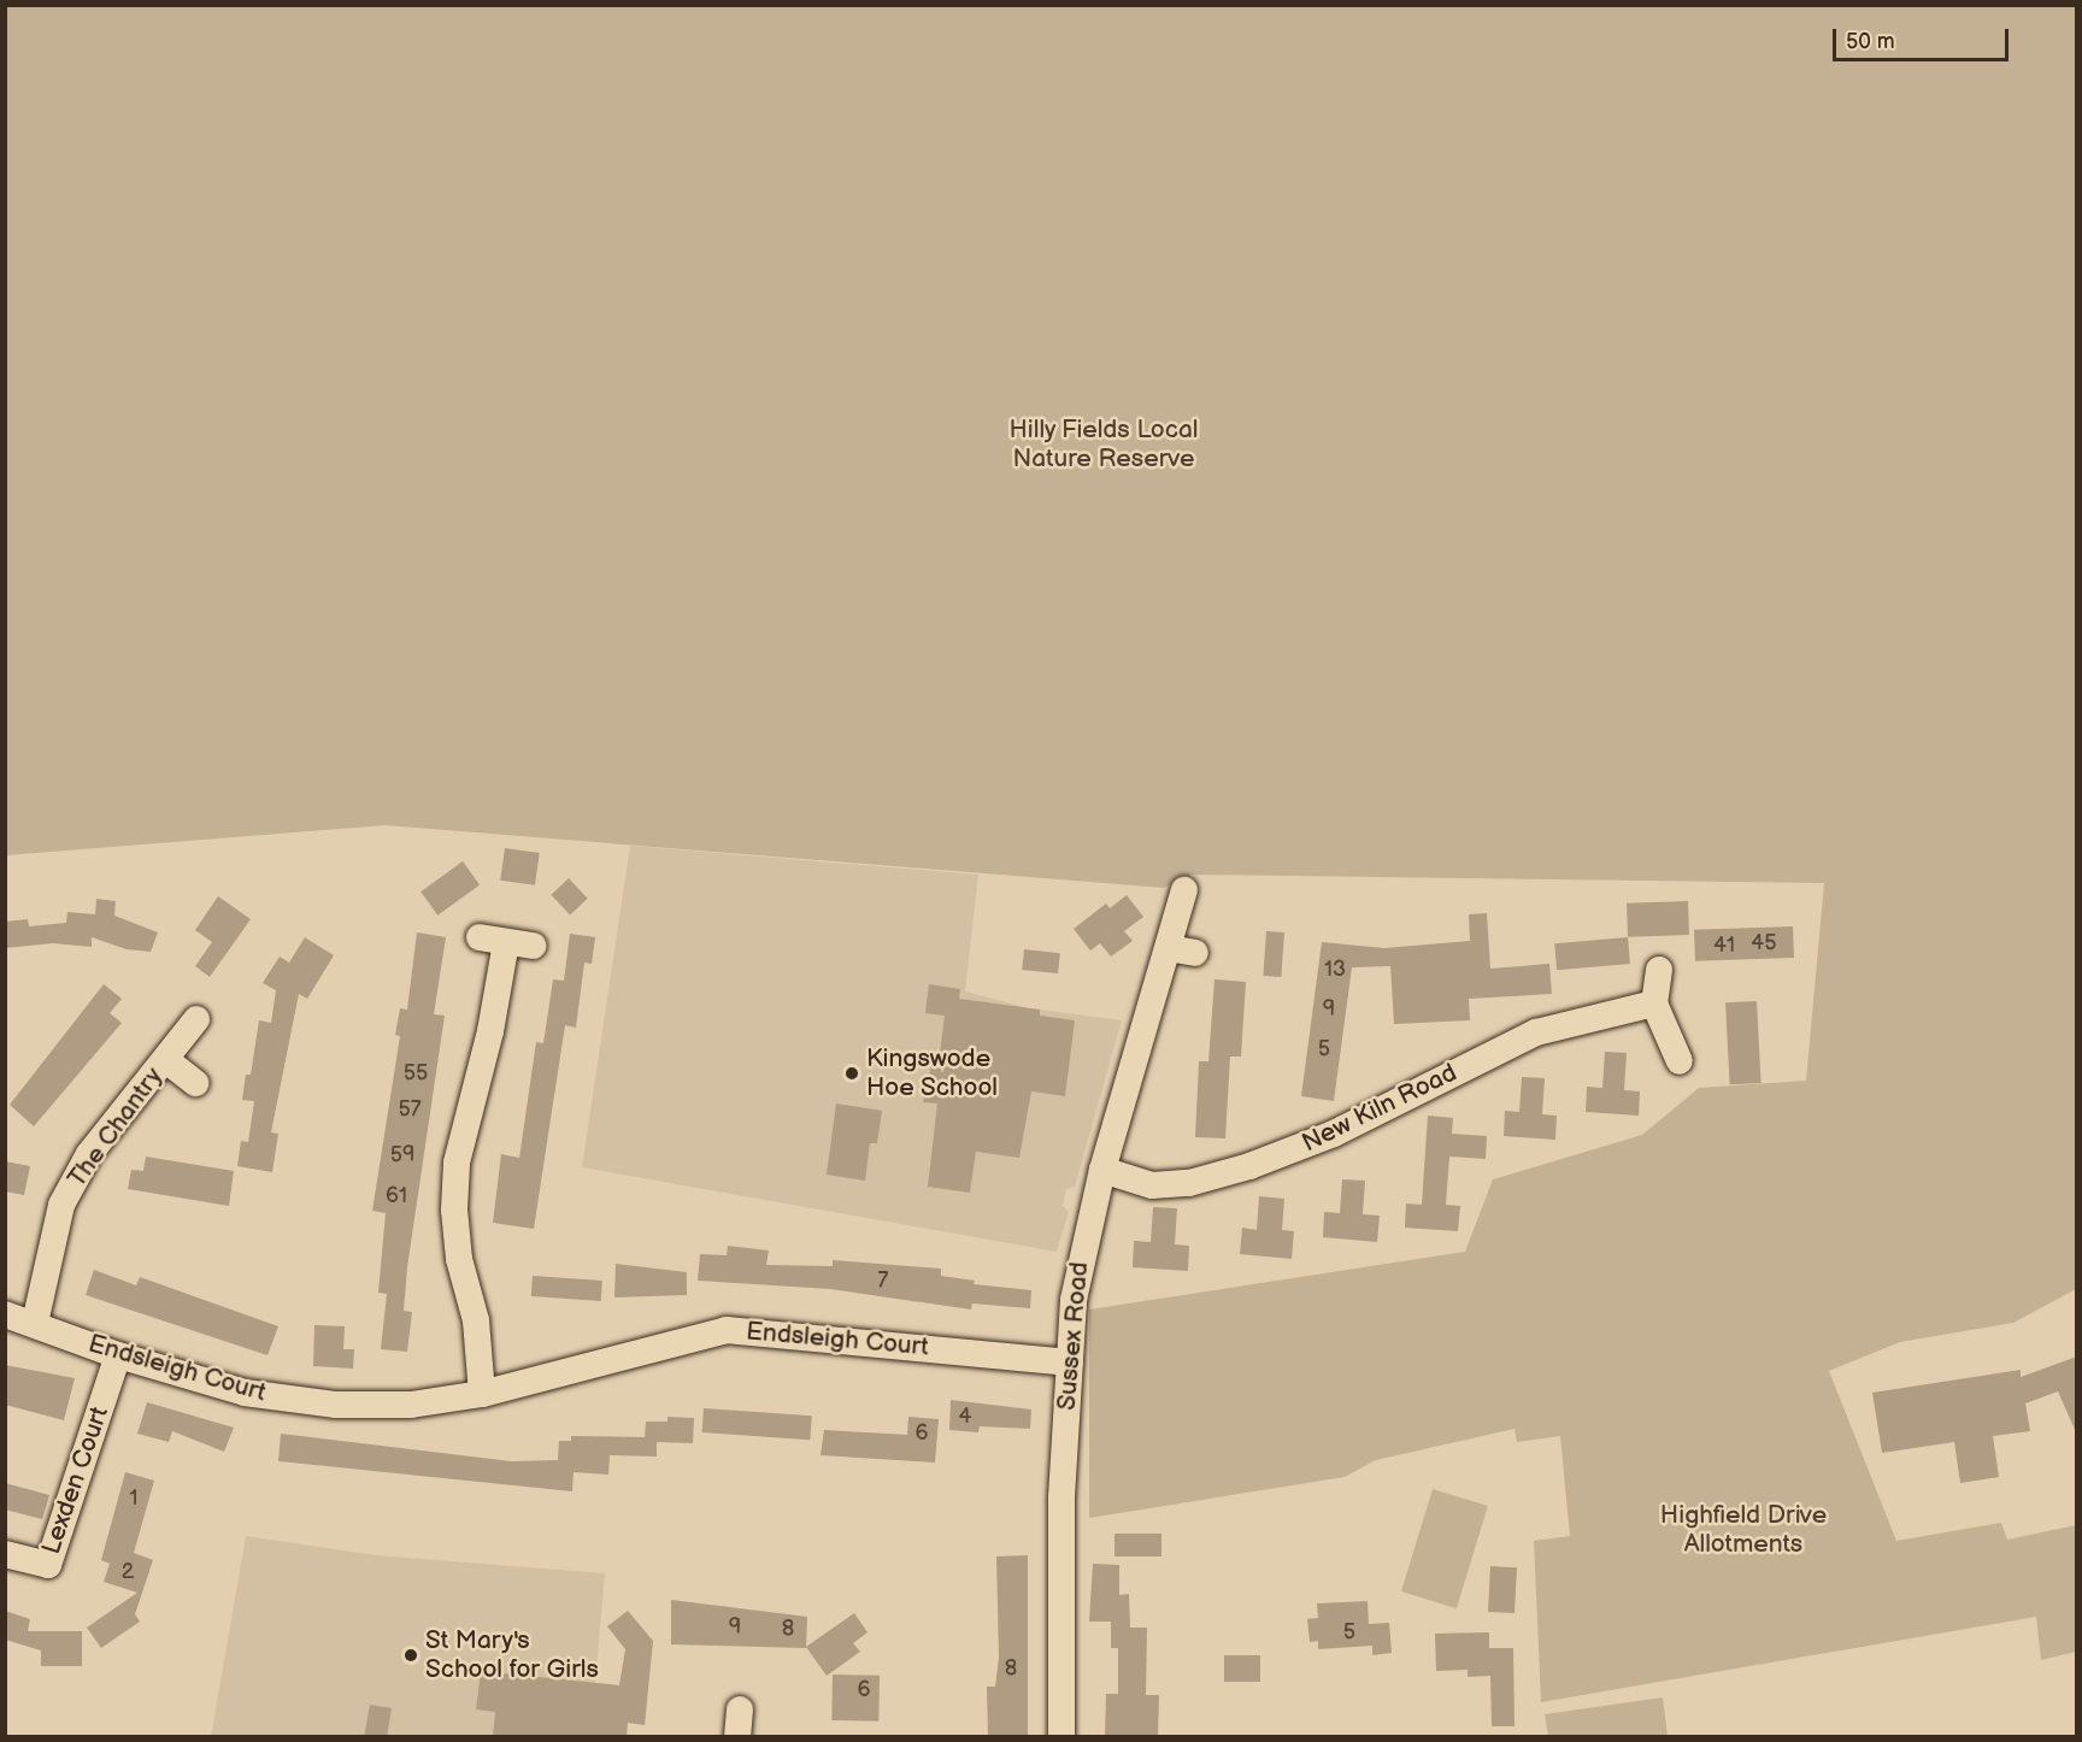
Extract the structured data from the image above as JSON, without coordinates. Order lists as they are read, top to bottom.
{
  "streets": {
    "street": [
      "New Kiln Road",
      "The Chantry",
      "Sussex Road",
      "Endsleigh Court",
      "Lexden Court"
    ]
  },
  "crossings": [
    ["New Kiln Road", "Sussex Road"],
    ["The Chantry", "Endsleigh Court"],
    ["Sussex Road", "Endsleigh Court"],
    ["Endsleigh Court", "Lexden Court"]
  ],
  "parks": ["Hilly Fields Local Nature Reserve", "Highfield Drive Allotments"],
  "places": ["Kingswode Hoe School", "St Mary's School for Girls"],
  "house_numbers": [
    "45",
    "41",
    "13",
    "9",
    "5",
    "55",
    "57",
    "59",
    "61",
    "7",
    "4",
    "6",
    "1",
    "2",
    "9",
    "8",
    "5",
    "8",
    "6"
  ],
  "scale_bar": "50 m"
}
